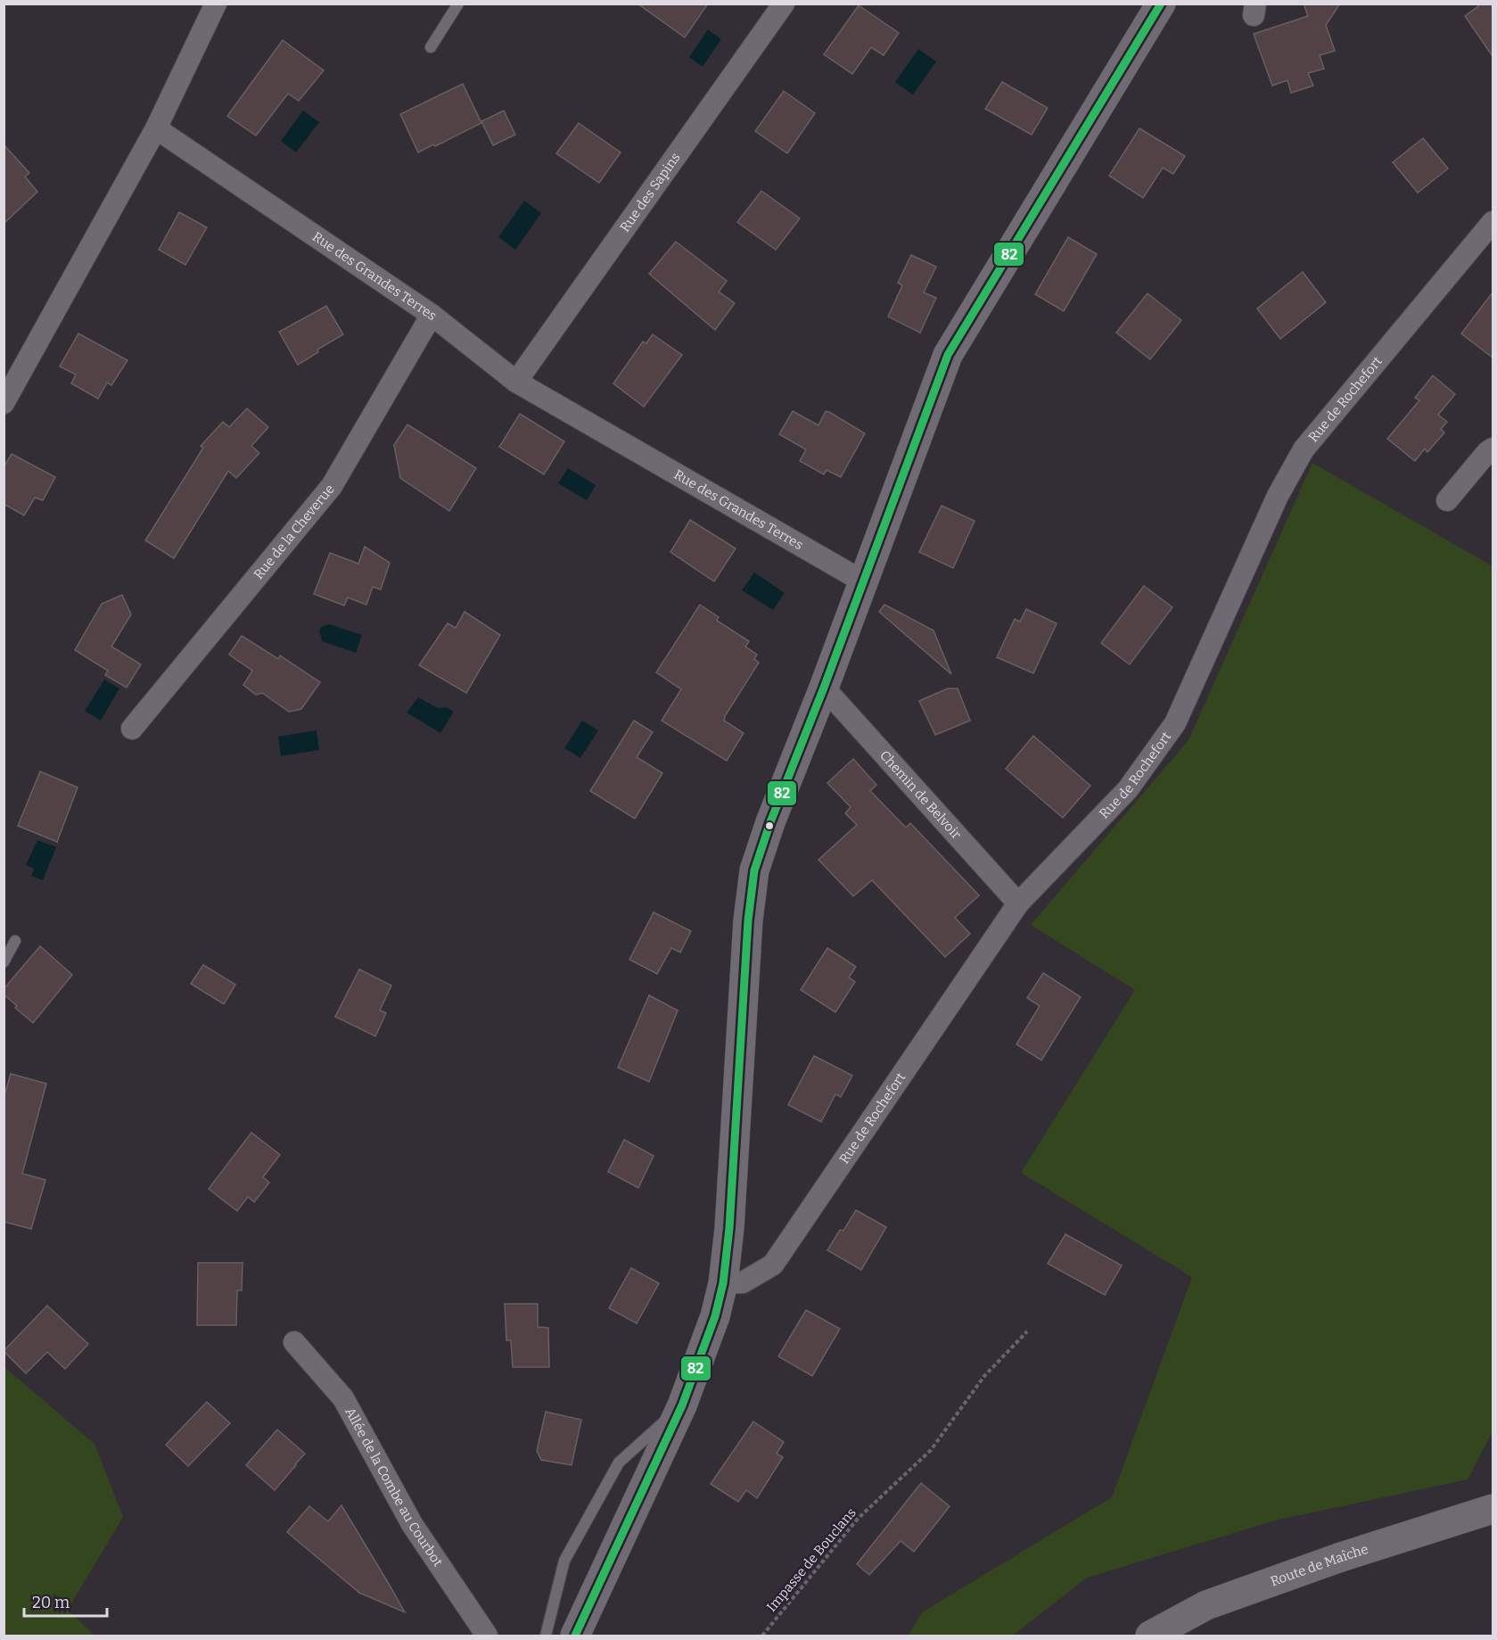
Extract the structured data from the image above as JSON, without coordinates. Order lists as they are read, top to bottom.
{
  "streets": {
    "street": [
      "Rue des Sapins",
      "Rue des Grandes Terres",
      "Rue de Rochefort",
      "Rue de la Cheverue",
      "Chemin de Belvoir",
      "Allée de la Combe au Courbot",
      "Route de Maîche"
    ],
    "path": ["Impasse de Bouclans"]
  },
  "crossings": [
    ["Rue des Sapins", "Rue des Grandes Terres"],
    ["Rue des Grandes Terres", "Rue de la Cheverue"],
    ["Rue de Rochefort", "Chemin de Belvoir"]
  ],
  "lines": ["transit line 82"],
  "scale_bar": "20 m"
}
